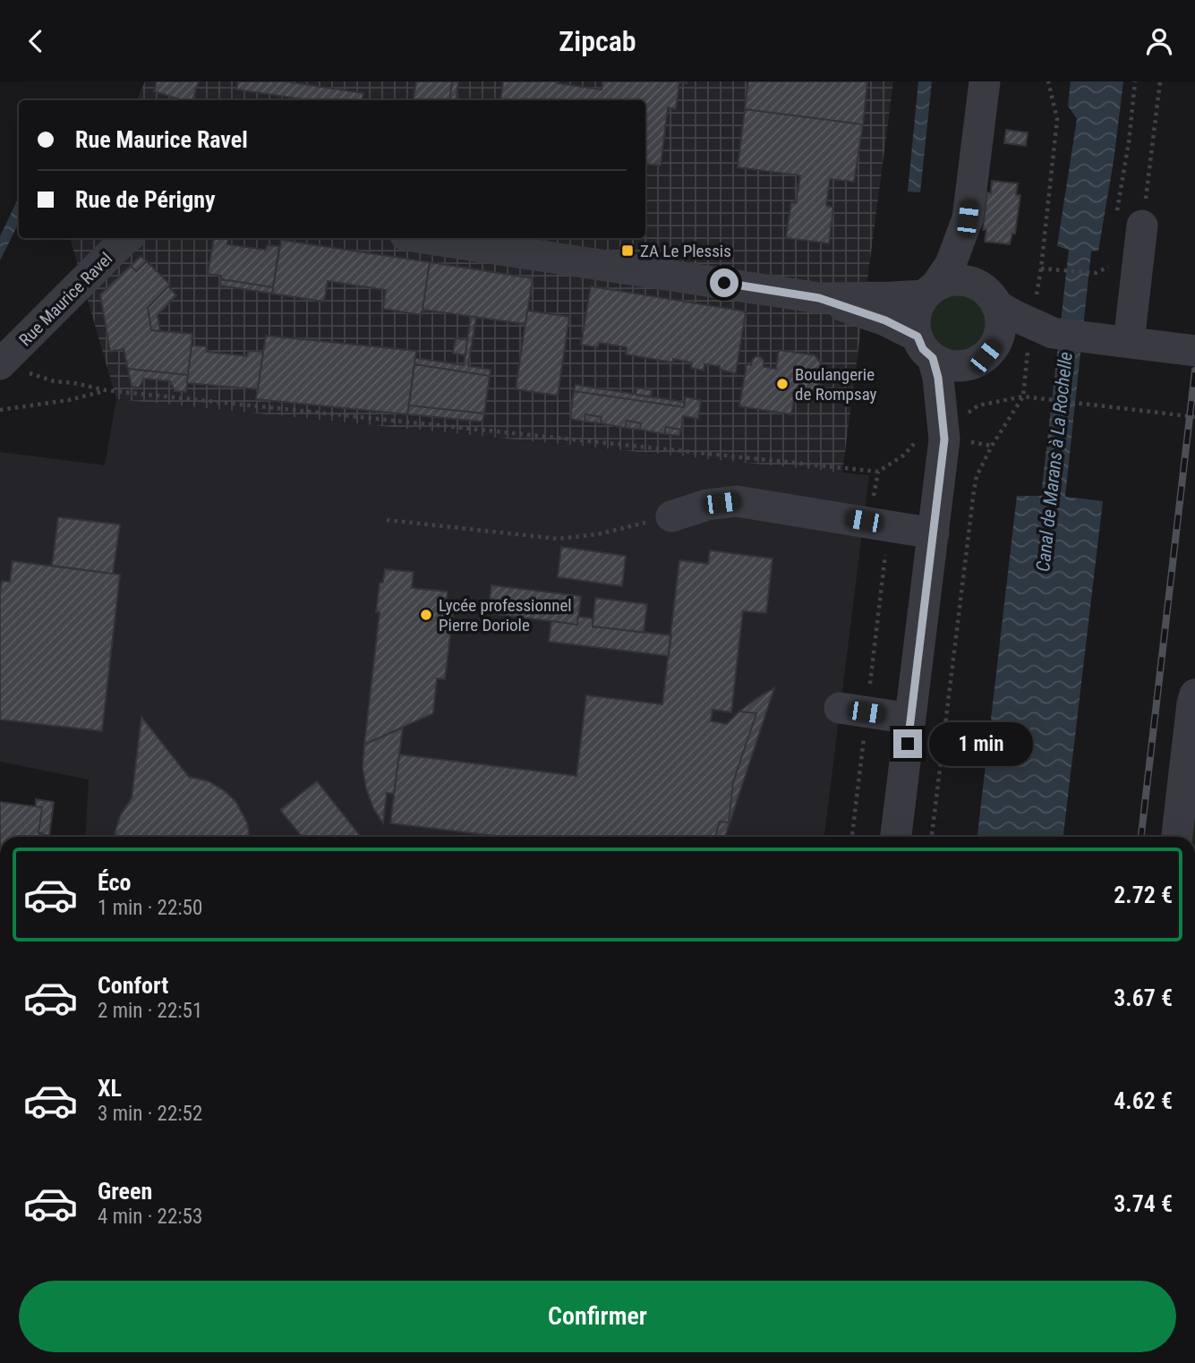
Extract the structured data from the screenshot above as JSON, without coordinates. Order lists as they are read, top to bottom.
{
  "streets": {
    "street": ["Rue Maurice Ravel"]
  },
  "water": ["Canal de Marans à La Rochelle"],
  "places": {
    "transit": ["ZA Le Plessis"],
    "other": ["Boulangerie de Rompsay", "Lycée professionnel Pierre Doriole"]
  },
  "page": {
    "header": "Zipcab",
    "banner": ["Rue Maurice Ravel", "Rue de Périgny"],
    "bubble": "1 min",
    "list": [
      {
        "name": "Éco",
        "note": "1 min · 22:50",
        "value": "2.72 €"
      },
      {
        "name": "Confort",
        "note": "2 min · 22:51",
        "value": "3.67 €"
      },
      {
        "name": "XL",
        "note": "3 min · 22:52",
        "value": "4.62 €"
      },
      {
        "name": "Green",
        "note": "4 min · 22:53",
        "value": "3.74 €"
      }
    ],
    "buttons": "Confirmer"
  }
}
